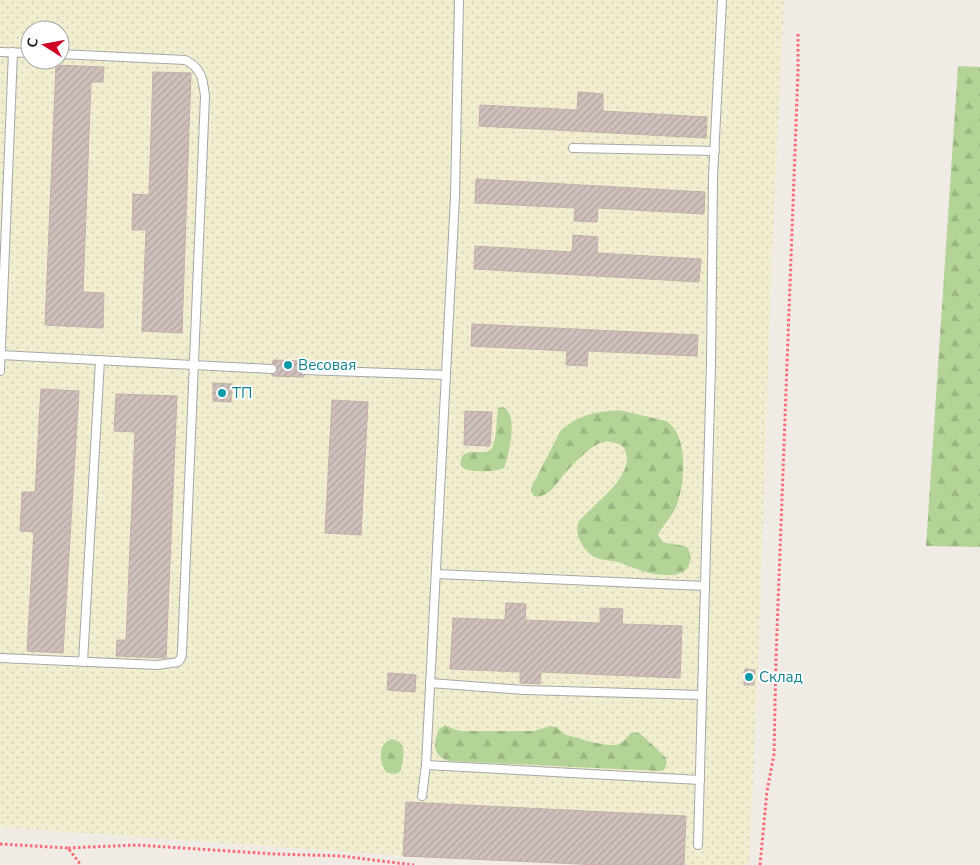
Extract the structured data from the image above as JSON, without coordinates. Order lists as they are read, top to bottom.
{
  "places": ["Весовая", "ТП", "Склад"],
  "north": "left"
}
